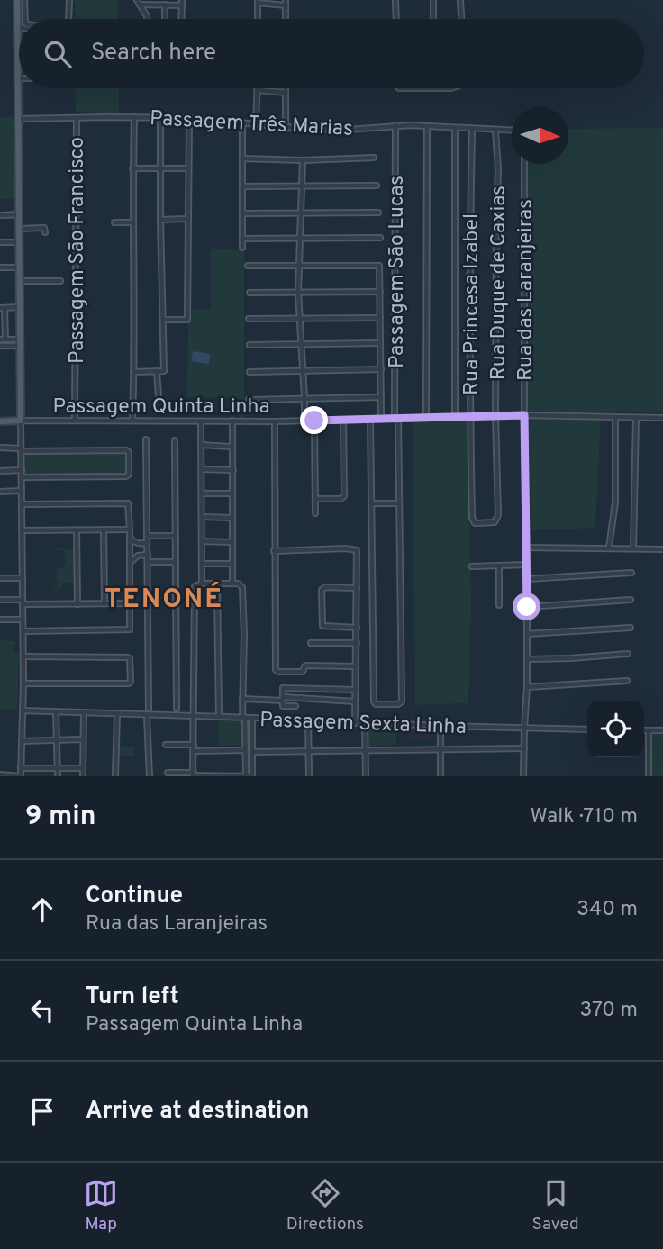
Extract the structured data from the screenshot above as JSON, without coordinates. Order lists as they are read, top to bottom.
{
  "streets": {
    "main road": ["Passagem Quinta Linha"],
    "street": [
      "Passagem Três Marias",
      "Passagem São Francisco",
      "Passagem São Lucas",
      "Rua Duque de Caxias",
      "Rua das Laranjeiras",
      "Rua Princesa Izabel",
      "Passagem Sexta Linha"
    ]
  },
  "crossings": [
    ["Passagem Três Marias", "Passagem São Francisco"],
    ["Passagem Três Marias", "Passagem São Lucas"],
    ["Passagem Três Marias", "Rua Duque de Caxias"],
    ["Passagem Três Marias", "Rua Princesa Izabel"],
    ["Passagem São Francisco", "Passagem Quinta Linha"],
    ["Passagem São Lucas", "Passagem Quinta Linha"],
    ["Rua Duque de Caxias", "Rua Princesa Izabel"],
    ["Rua Duque de Caxias", "Passagem Quinta Linha"],
    ["Rua das Laranjeiras", "Passagem Quinta Linha"],
    ["Rua das Laranjeiras", "Passagem Sexta Linha"],
    ["Rua Princesa Izabel", "Passagem Quinta Linha"]
  ],
  "districts": ["TENONÉ"],
  "north": "right",
  "page": {
    "search": "Search here",
    "heading": ["9 min", "Walk · 710 m"],
    "list": [
      ["Continue", "Rua das Laranjeiras", "340 m"],
      ["Turn left", "Passagem Quinta Linha", "370 m"],
      "Arrive at destination"
    ],
    "nav": ["Map", "Directions", "Saved"]
  }
}
